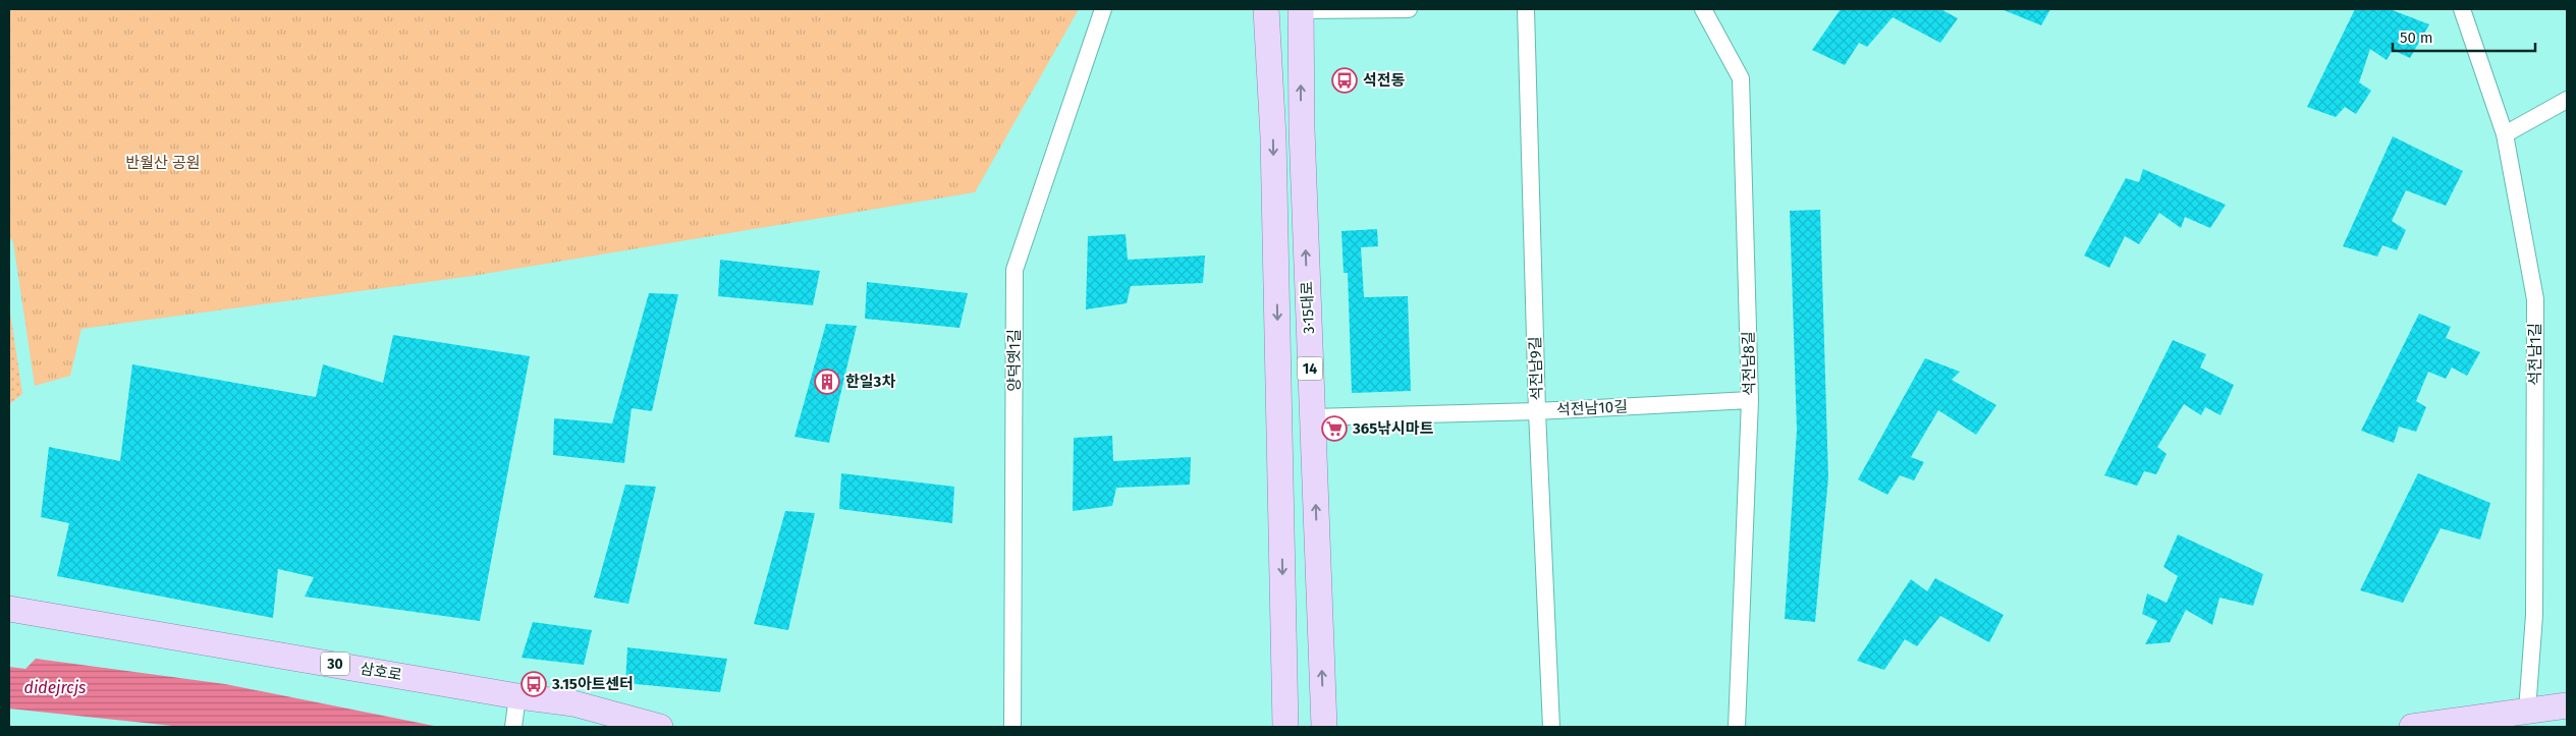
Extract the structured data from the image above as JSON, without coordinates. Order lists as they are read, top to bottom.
{
  "streets": {
    "main road": [
      "3·15대로",
      "14",
      "30",
      "삼호로"
    ],
    "street": [
      "석전남1길",
      "양덕옛1길",
      "석전남8길",
      "석전남9길",
      "석전남10길"
    ]
  },
  "crossings": [
    ["3·15대로", "석전남10길"],
    ["석전남8길", "석전남10길"],
    ["석전남9길", "석전남10길"]
  ],
  "water": ["didejrcjs"],
  "parks": ["반월산 공원"],
  "places": {
    "bus stop": ["석전동", "3.15아트센터"],
    "building": ["한일3차"],
    "supermarket": ["365낚시마트"]
  },
  "scale_bar": "50 m"
}
